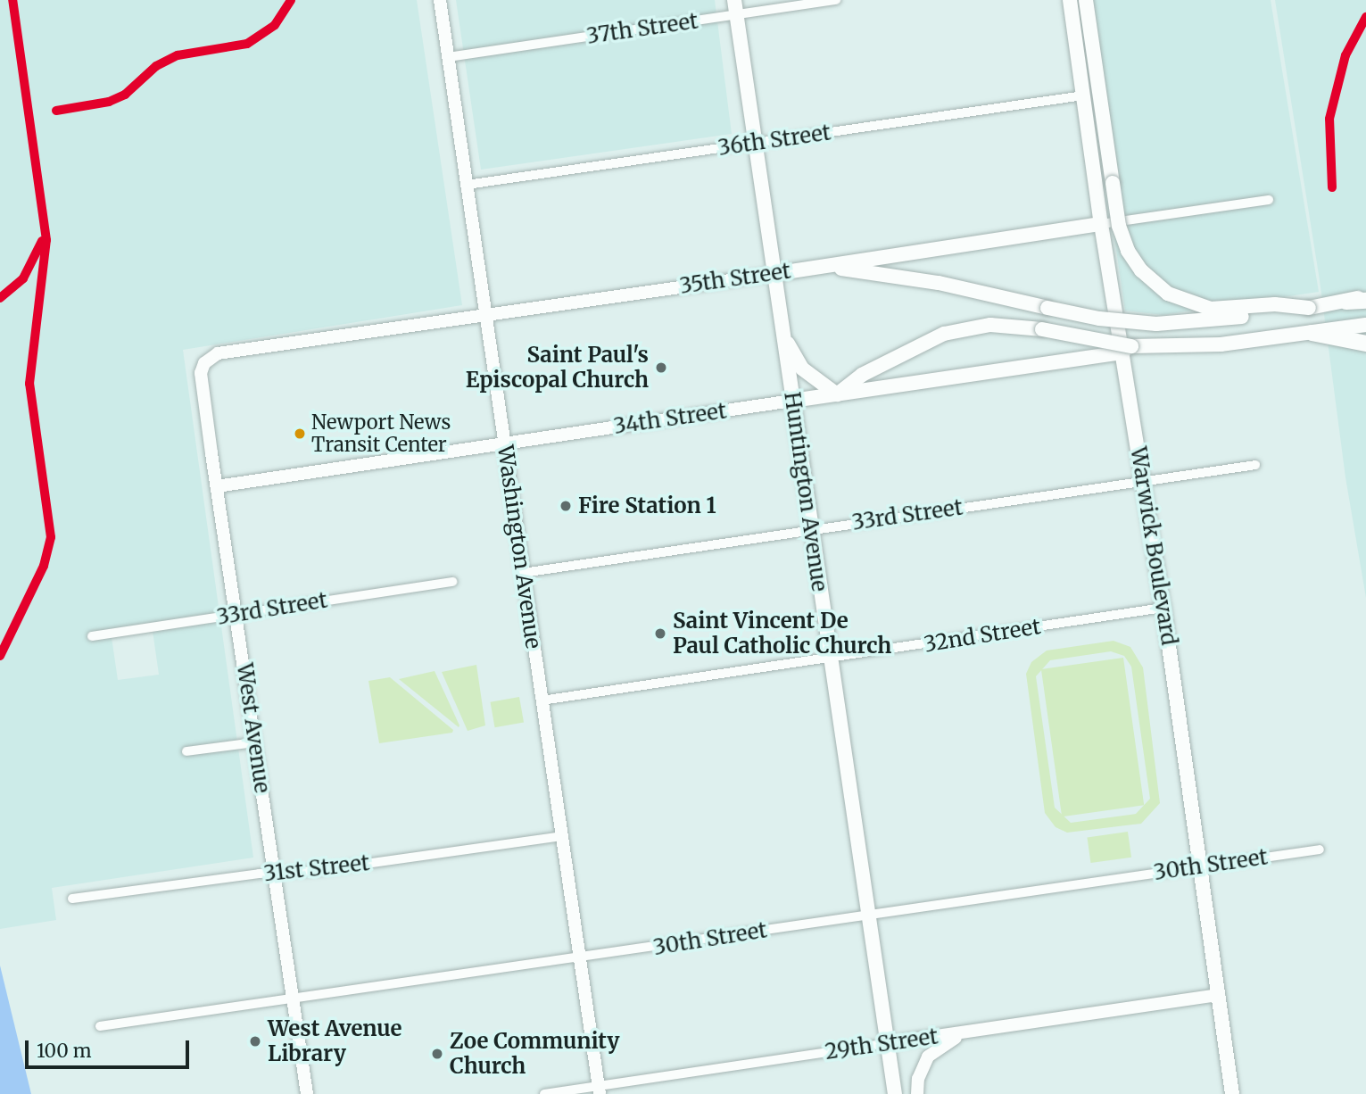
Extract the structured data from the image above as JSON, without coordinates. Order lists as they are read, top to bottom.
{
  "streets": {
    "main road": [
      "35th Street",
      "34th Street",
      "Huntington Avenue",
      "Warwick Boulevard"
    ],
    "street": [
      "37th Street",
      "36th Street",
      "33rd Street",
      "Washington Avenue",
      "32nd Street",
      "West Avenue",
      "30th Street",
      "31st Street",
      "29th Street"
    ]
  },
  "crossings": [
    ["37th Street", "Huntington Avenue"],
    ["37th Street", "Washington Avenue"],
    ["36th Street", "Huntington Avenue"],
    ["36th Street", "Warwick Boulevard"],
    ["36th Street", "Washington Avenue"],
    ["35th Street", "Huntington Avenue"],
    ["35th Street", "Warwick Boulevard"],
    ["35th Street", "Washington Avenue"],
    ["35th Street", "West Avenue"],
    ["34th Street", "Huntington Avenue"],
    ["34th Street", "Warwick Boulevard"],
    ["34th Street", "Washington Avenue"],
    ["34th Street", "West Avenue"],
    ["Huntington Avenue", "33rd Street"],
    ["Huntington Avenue", "32nd Street"],
    ["Huntington Avenue", "30th Street"],
    ["Huntington Avenue", "29th Street"],
    ["33rd Street", "Warwick Boulevard"],
    ["33rd Street", "Washington Avenue"],
    ["33rd Street", "West Avenue"],
    ["Warwick Boulevard", "32nd Street"],
    ["Warwick Boulevard", "30th Street"],
    ["Warwick Boulevard", "29th Street"],
    ["Washington Avenue", "32nd Street"],
    ["Washington Avenue", "30th Street"],
    ["Washington Avenue", "31st Street"],
    ["Washington Avenue", "29th Street"],
    ["West Avenue", "30th Street"],
    ["West Avenue", "31st Street"]
  ],
  "places": [
    "Saint Paul's Episcopal Church",
    "Newport News Transit Center",
    "Fire Station 1",
    "Saint Vincent De Paul Catholic Church",
    "West Avenue Library",
    "Zoe Community Church"
  ],
  "scale_bar": "100 m"
}
